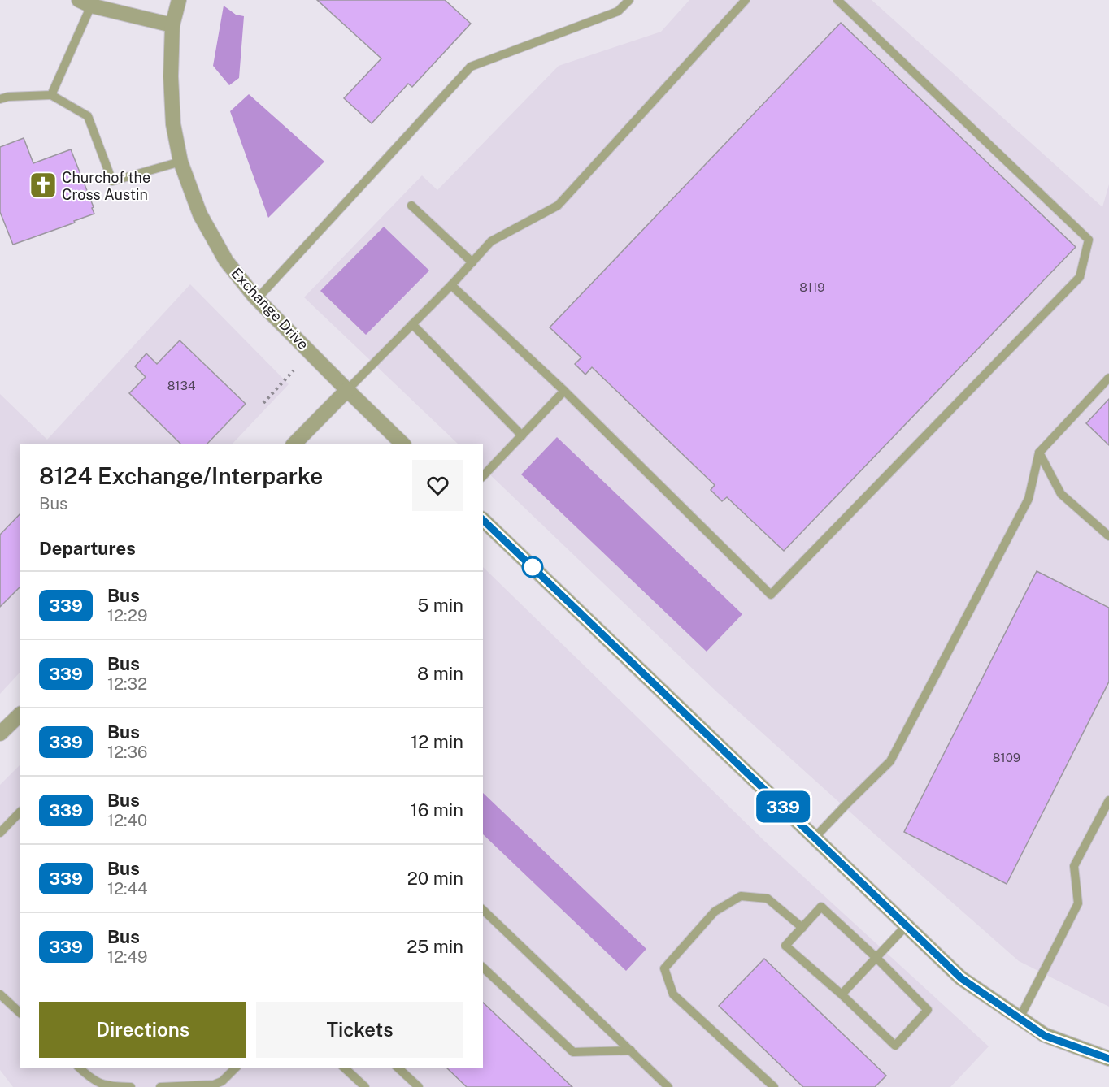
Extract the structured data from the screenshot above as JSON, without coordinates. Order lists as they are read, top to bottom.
{
  "streets": {
    "street": ["Exchange Drive"]
  },
  "places": {
    "church": ["Churchof the Cross Austin"]
  },
  "lines": ["bus line 339"],
  "house_numbers": ["8119", "8134", "8109"],
  "page": {
    "on_map": "339",
    "heading": [
      ["8124 Exchange/Interparke", "Bus"],
      "Departures"
    ],
    "list": [
      {
        "mark": "339",
        "name": "Bus",
        "note": "12:29",
        "value": "5 min"
      },
      {
        "mark": "339",
        "name": "Bus",
        "note": "12:32",
        "value": "8 min"
      },
      {
        "mark": "339",
        "name": "Bus",
        "note": "12:36",
        "value": "12 min"
      },
      {
        "mark": "339",
        "name": "Bus",
        "note": "12:40",
        "value": "16 min"
      },
      {
        "mark": "339",
        "name": "Bus",
        "note": "12:44",
        "value": "20 min"
      },
      {
        "mark": "339",
        "name": "Bus",
        "note": "12:49",
        "value": "25 min"
      }
    ],
    "buttons": ["Directions", "Tickets"]
  }
}
